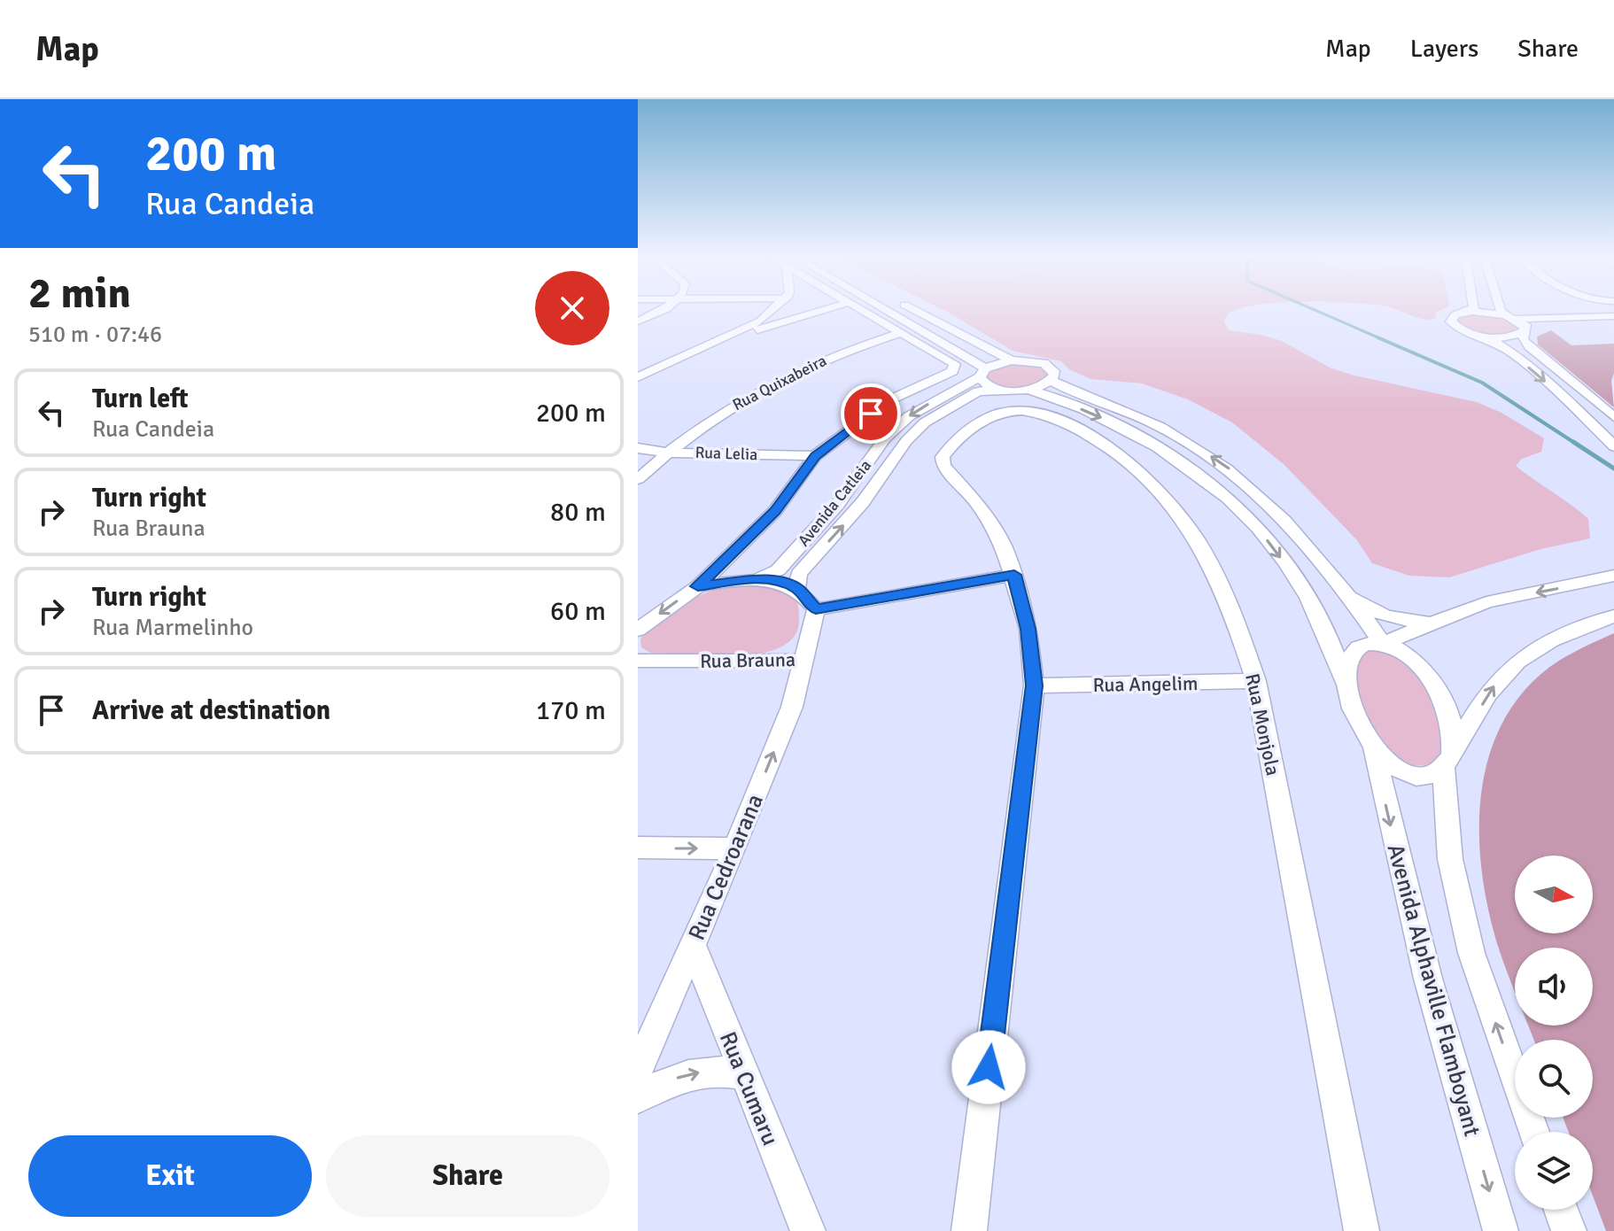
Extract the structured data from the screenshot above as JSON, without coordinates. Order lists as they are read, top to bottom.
{
  "streets": {
    "street": [
      "Rua Quixabeira",
      "Rua Lelia",
      "Avenida Catleia",
      "Rua Brauna",
      "Rua Angelim",
      "Rua Monjola",
      "Rua Cedroarana",
      "Avenida Alphaville Flamboyant",
      "Rua Cumaru"
    ]
  },
  "crossings": [
    ["Rua Quixabeira", "Rua Lelia"],
    ["Rua Brauna", "Rua Cedroarana"],
    ["Rua Angelim", "Rua Monjola"],
    ["Rua Cedroarana", "Rua Cumaru"]
  ],
  "one_way": ["Rua Cedroarana"],
  "north": "right",
  "page": {
    "header": "Map",
    "nav": ["Map", "Layers", "Share"],
    "turn": ["200 m", "Rua Candeia"],
    "heading": ["2 min", "510 m · 07:46"],
    "list": [
      {
        "name": "Turn left",
        "note": "Rua Candeia",
        "value": "200 m"
      },
      {
        "name": "Turn right",
        "note": "Rua Brauna",
        "value": "80 m"
      },
      {
        "name": "Turn right",
        "note": "Rua Marmelinho",
        "value": "60 m"
      },
      {
        "name": "Arrive at destination",
        "value": "170 m"
      }
    ],
    "buttons": ["Exit", "Share"]
  }
}
